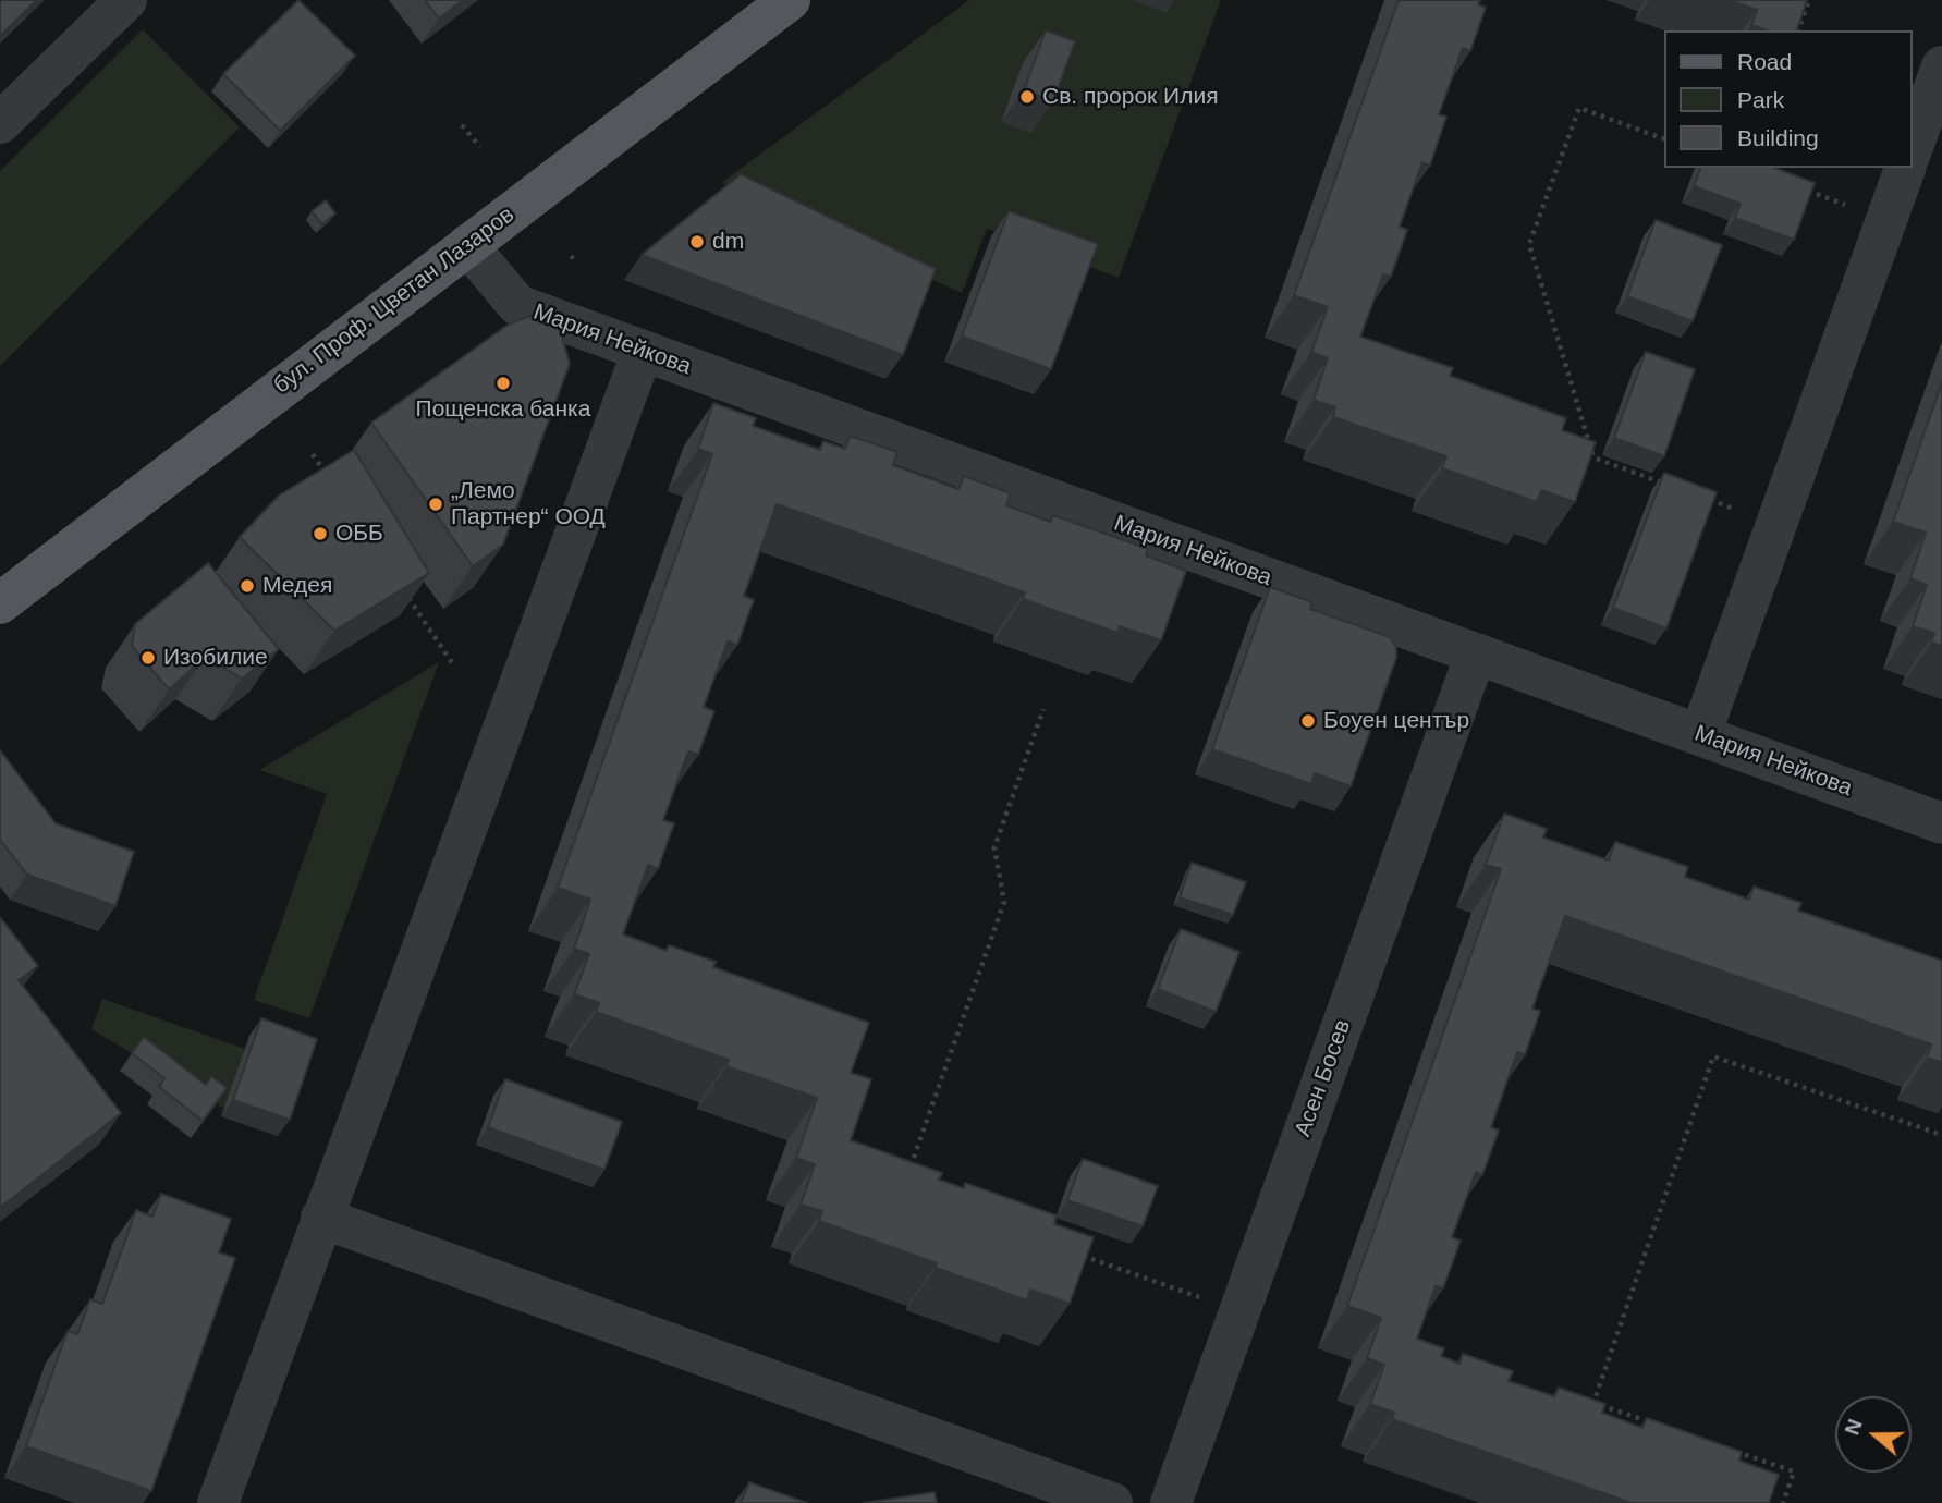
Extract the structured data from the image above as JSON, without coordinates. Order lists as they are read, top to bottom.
{
  "streets": {
    "main road": ["бул. Проф. Цветан Лазаров"],
    "street": ["Мария Нейкова", "Асен Босев"]
  },
  "crossings": [
    ["бул. Проф. Цветан Лазаров", "Мария Нейкова"],
    ["Мария Нейкова", "Асен Босев"]
  ],
  "places": [
    "Св. пророк Илия",
    "dm",
    "Пощенска банка",
    "„Лемо Партнер“ ООД",
    "ОББ",
    "Медея",
    "Изобилие",
    "Боуен център"
  ],
  "legend": ["Road", "Park", "Building"],
  "north": "left"
}
